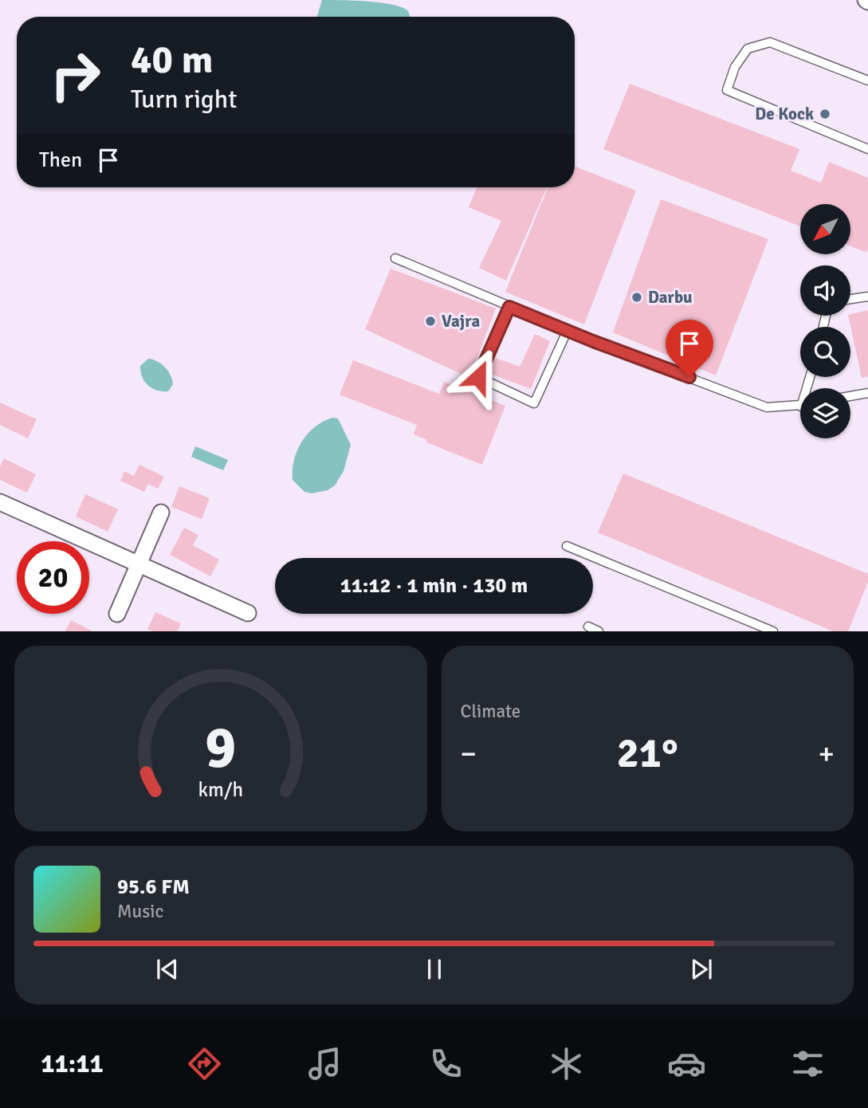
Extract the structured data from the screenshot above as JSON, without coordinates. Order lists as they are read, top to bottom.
{
  "places": ["De Kock", "Darbu", "Vajra"],
  "north": "bottom left",
  "page": {
    "turn": ["40 m", "Turn right"],
    "then": "Then",
    "limit": "20",
    "trip": "11:12 · 1 min · 130 m",
    "tile": "Climate",
    "heat": ["−", "21°", "+"],
    "song": ["95.6 FM", "Music"],
    "tabs": "11:11",
    "gauge": ["9", "km/h"]
  }
}
